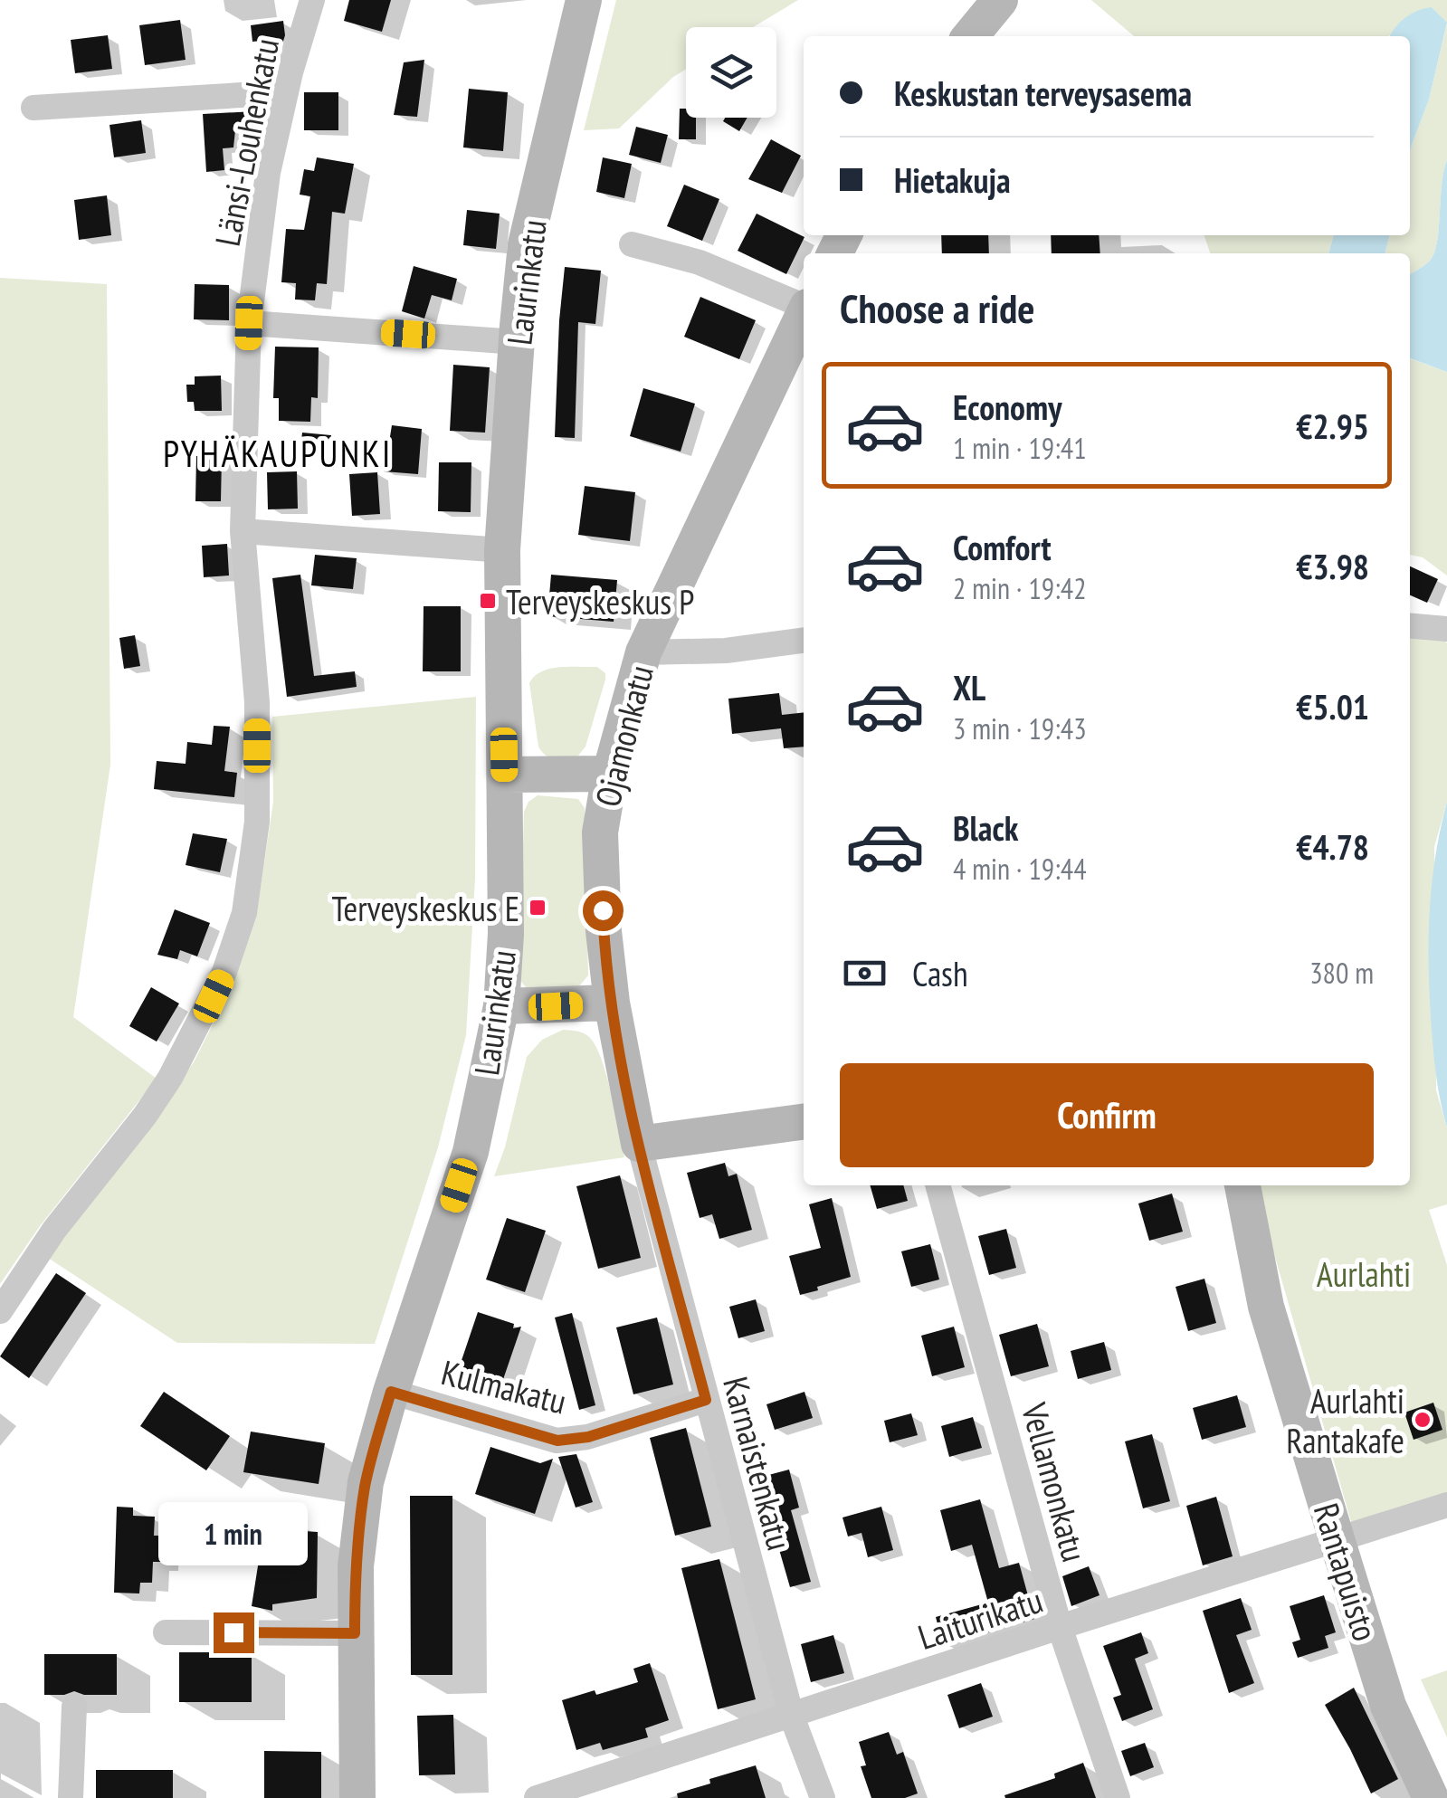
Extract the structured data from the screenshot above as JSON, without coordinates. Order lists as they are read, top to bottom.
{
  "streets": {
    "street": [
      "Länsi-Louhenkatu",
      "Laurinkatu",
      "Ojamonkatu",
      "Kulmakatu",
      "Karnaistenkatu",
      "Vellamonkatu",
      "Rantapuisto",
      "Laiturikatu"
    ]
  },
  "crossings": [
    ["Laurinkatu", "Kulmakatu"],
    ["Ojamonkatu", "Karnaistenkatu"],
    ["Kulmakatu", "Karnaistenkatu"],
    ["Karnaistenkatu", "Laiturikatu"],
    ["Vellamonkatu", "Laiturikatu"],
    ["Rantapuisto", "Laiturikatu"]
  ],
  "districts": ["PYHÄKAUPUNKI"],
  "parks": ["Aurlahti"],
  "places": {
    "transit": ["Terveyskeskus P", "Terveyskeskus E"],
    "other": ["Aurlahti Rantakafe"]
  },
  "page": {
    "banner": ["Keskustan terveysasema", "Hietakuja"],
    "heading": "Choose a ride",
    "list": [
      {
        "name": "Economy",
        "note": "1 min · 19:41",
        "value": "€2.95"
      },
      {
        "name": "Comfort",
        "note": "2 min · 19:42",
        "value": "€3.98"
      },
      {
        "name": "XL",
        "note": "3 min · 19:43",
        "value": "€5.01"
      },
      {
        "name": "Black",
        "note": "4 min · 19:44",
        "value": "€4.78"
      }
    ],
    "pay": ["Cash", "380 m"],
    "buttons": "Confirm",
    "bubble": "1 min"
  }
}
